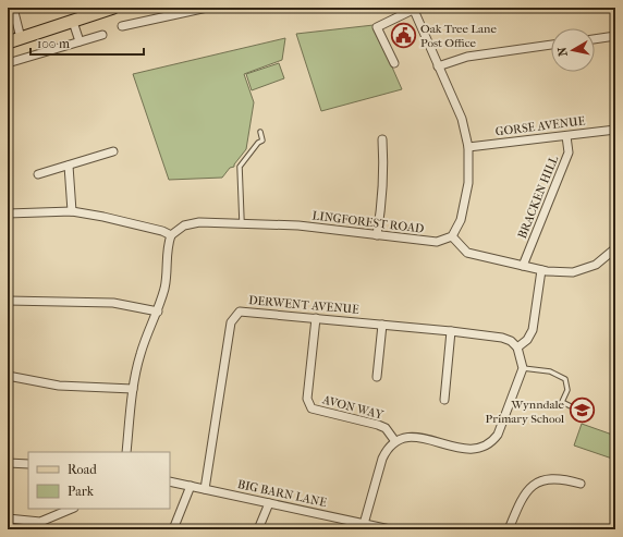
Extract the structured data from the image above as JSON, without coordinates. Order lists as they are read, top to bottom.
{
  "streets": {
    "street": [
      "GORSE AVENUE",
      "BRACKEN HILL",
      "LINGFOREST ROAD",
      "DERWENT AVENUE",
      "AVON WAY",
      "BIG BARN LANE"
    ]
  },
  "crossings": [
    ["GORSE AVENUE", "BRACKEN HILL"],
    ["DERWENT AVENUE", "AVON WAY"],
    ["DERWENT AVENUE", "BIG BARN LANE"]
  ],
  "places": {
    "public building": ["Oak Tree Lane Post Office"],
    "school or university": ["Wynndale Primary School"]
  },
  "legend": ["Road", "Park"],
  "scale_bar": "100 m",
  "north": "left"
}
